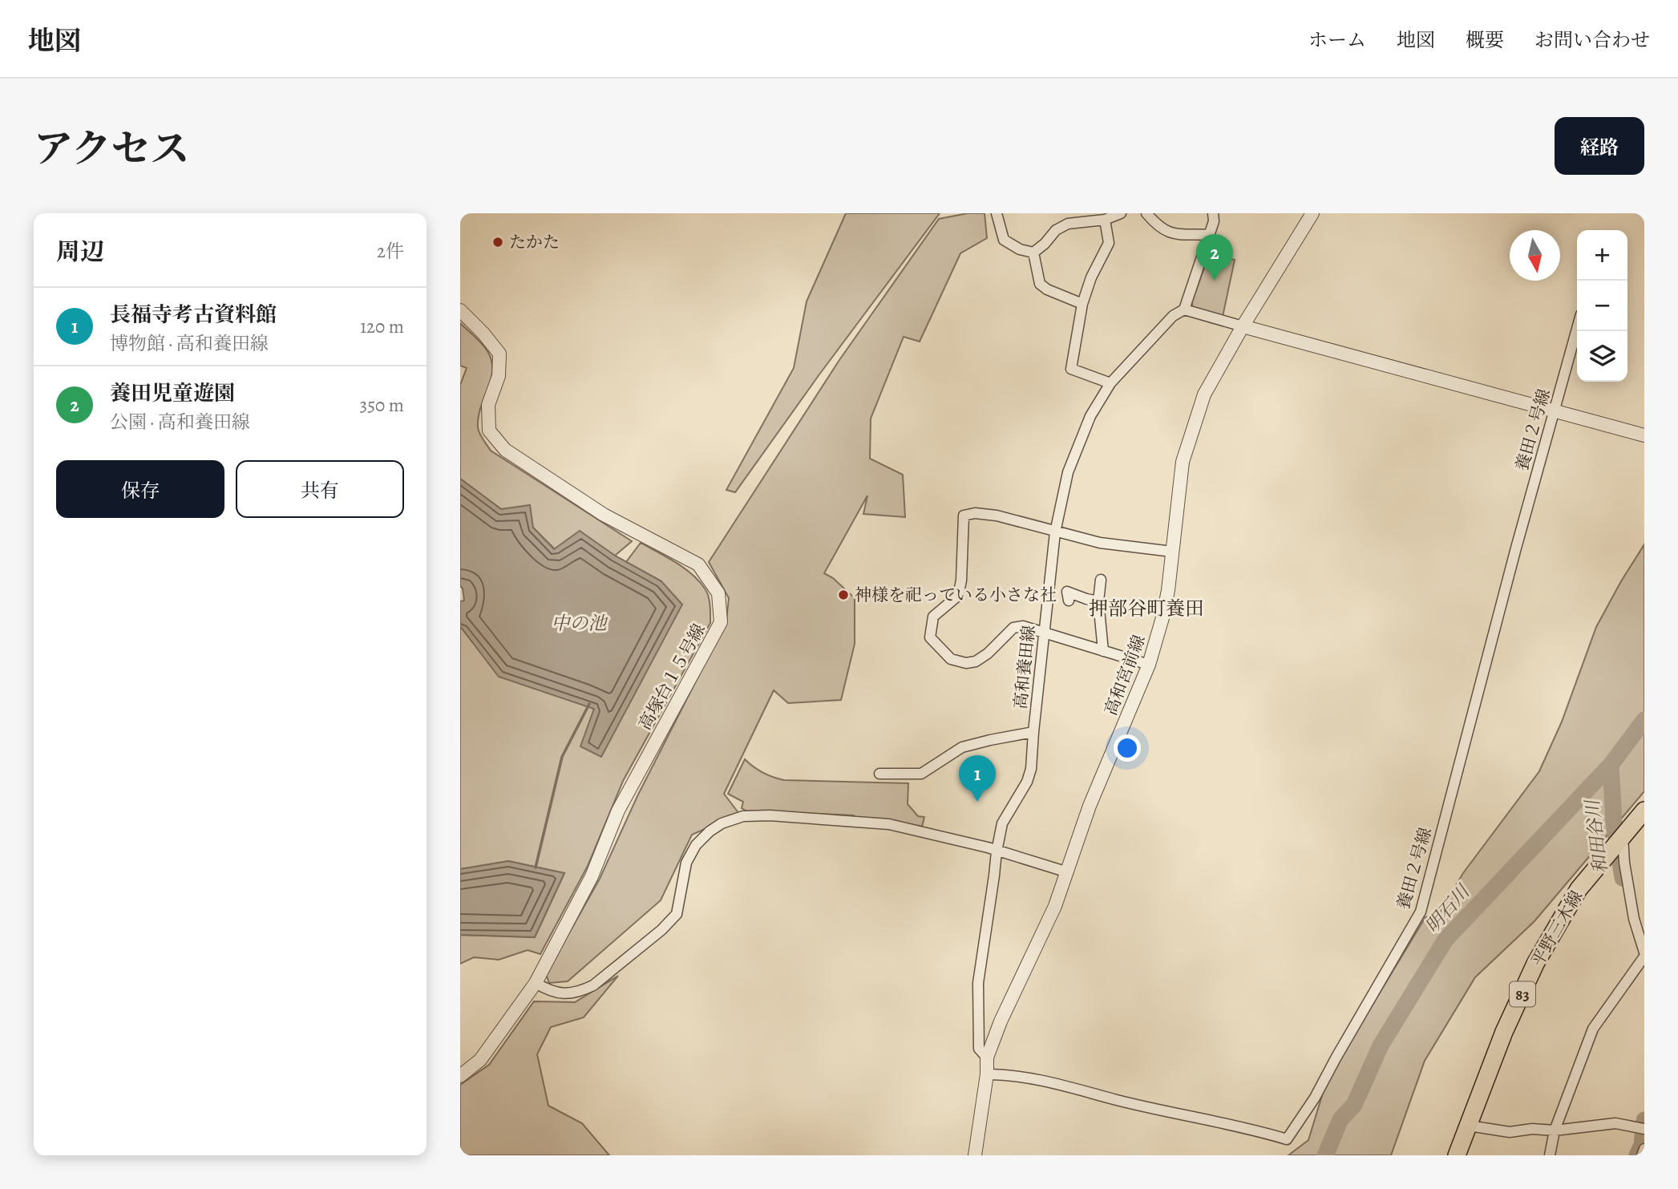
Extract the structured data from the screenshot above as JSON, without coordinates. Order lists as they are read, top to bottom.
{
  "streets": {
    "main road": ["平野三木線", "83"],
    "street": [
      "養田２号線",
      "高和養田線",
      "高和宮前線",
      "高塚台１５号線"
    ]
  },
  "crossings": [
    ["養田２号線", "高和宮前線"],
    ["高和養田線", "高和宮前線"]
  ],
  "districts": ["押部谷町養田"],
  "water": ["中の池", "和田谷川", "明石川"],
  "places": ["たかた", "神様を祀っている小さな社"],
  "north": "bottom",
  "page": {
    "header": "地図",
    "nav": [
      "ホーム",
      "地図",
      "概要",
      "お問い合わせ"
    ],
    "title": "アクセス",
    "buttons": [
      "経路",
      ["保存", "共有"]
    ],
    "heading": ["周辺", "2件"],
    "map_buttons": ["+", "−"],
    "pins": ["2", "1"],
    "list": [
      {
        "mark": "1",
        "name": "長福寺考古資料館",
        "note": "博物館 · 高和養田線",
        "value": "120 m"
      },
      {
        "mark": "2",
        "name": "養田児童遊園",
        "note": "公園 · 高和養田線",
        "value": "350 m"
      }
    ]
  }
}
